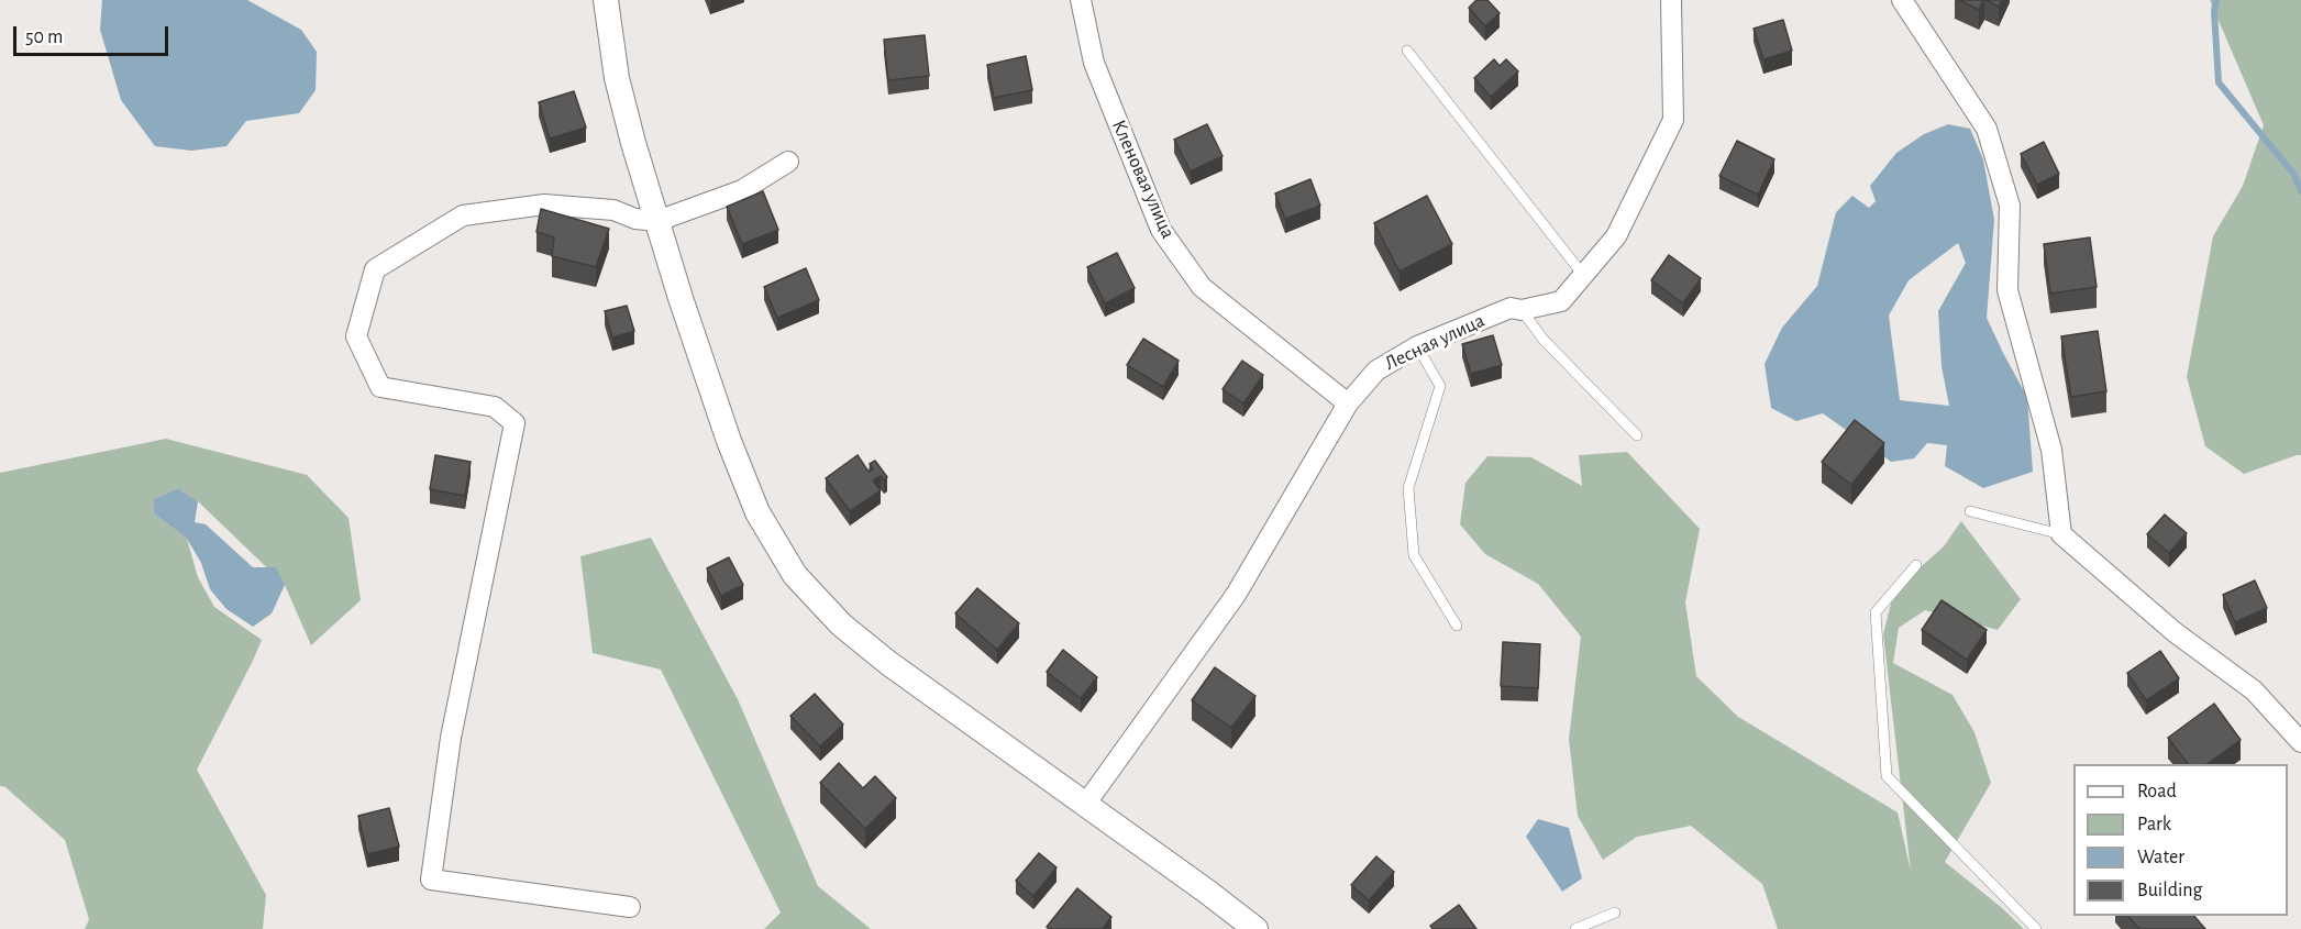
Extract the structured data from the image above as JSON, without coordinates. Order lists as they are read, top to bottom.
{
  "streets": {
    "street": ["Кленовая улица", "Лесная улица"]
  },
  "crossings": [
    ["Кленовая улица", "Лесная улица"]
  ],
  "legend": [
    "Road",
    "Park",
    "Water",
    "Building"
  ],
  "scale_bar": "50 m"
}
